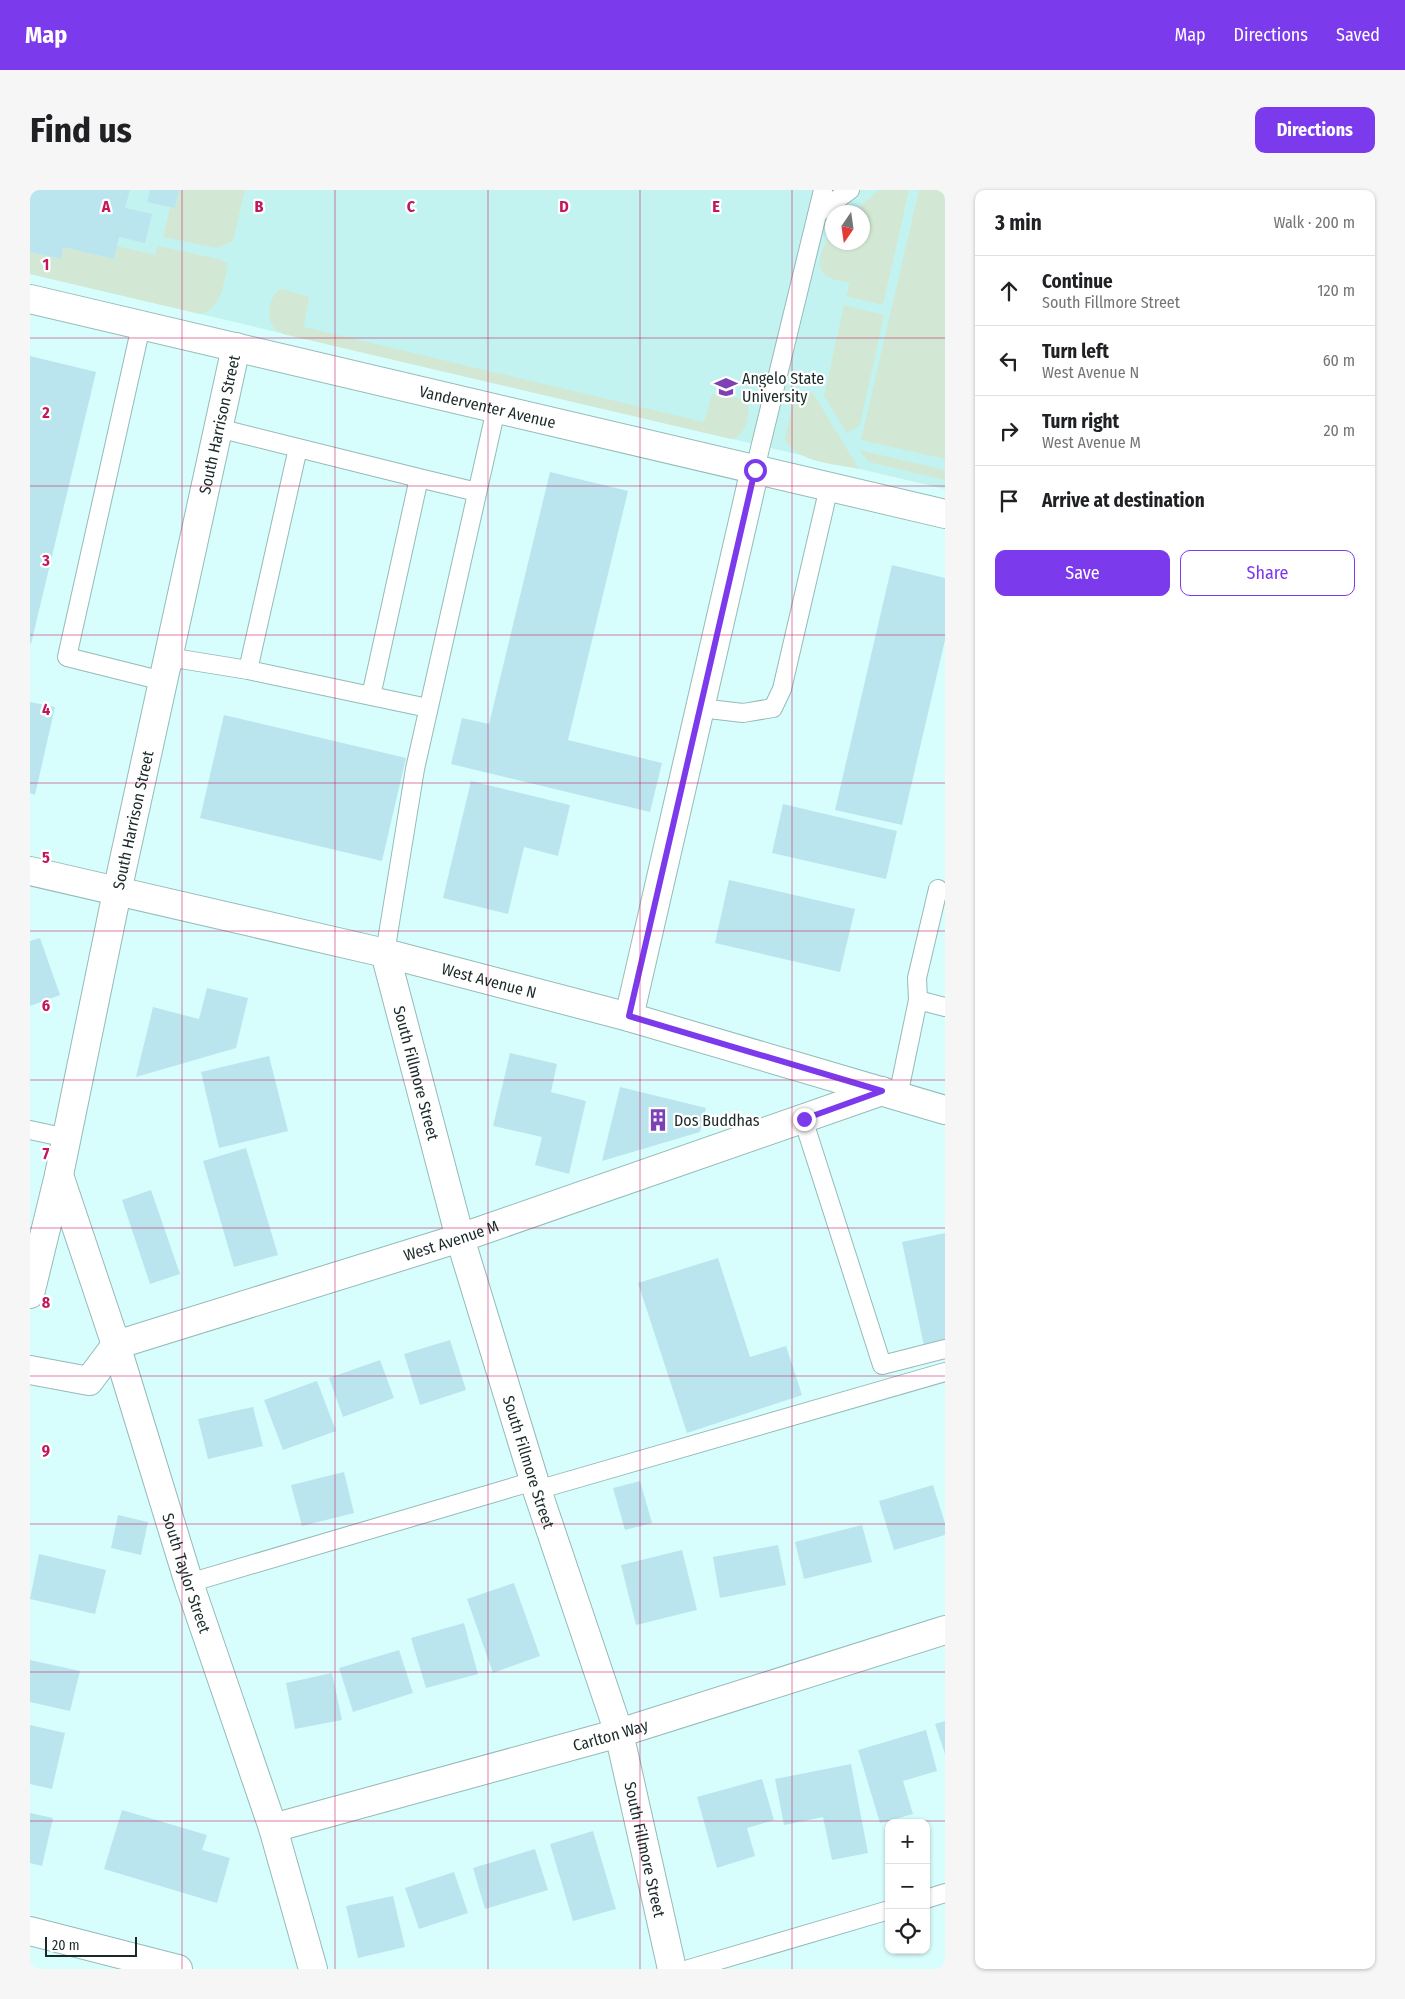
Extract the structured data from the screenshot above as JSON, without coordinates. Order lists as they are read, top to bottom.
{
  "streets": {
    "street": [
      "Vanderventer Avenue",
      "South Harrison Street",
      "West Avenue N",
      "South Fillmore Street",
      "West Avenue M",
      "South Taylor Street",
      "Carlton Way"
    ]
  },
  "crossings": [
    ["Vanderventer Avenue", "South Harrison Street"],
    ["South Harrison Street", "West Avenue N"],
    ["South Harrison Street", "South Taylor Street"],
    ["West Avenue N", "South Fillmore Street"],
    ["West Avenue N", "West Avenue M"],
    ["South Fillmore Street", "West Avenue M"],
    ["South Fillmore Street", "Carlton Way"],
    ["West Avenue M", "South Taylor Street"],
    ["South Taylor Street", "Carlton Way"]
  ],
  "places": {
    "school or university": ["Angelo State University"],
    "building": ["Dos Buddhas"]
  },
  "scale_bar": "20 m",
  "north": "bottom",
  "page": {
    "header": "Map",
    "nav": ["Map", "Directions", "Saved"],
    "buttons": [
      "Directions",
      ["Save", "Share"]
    ],
    "title": "Find us",
    "heading": ["3 min", "Walk · 200 m"],
    "list": [
      ["Continue", "South Fillmore Street", "120 m"],
      ["Turn left", "West Avenue N", "60 m"],
      ["Turn right", "West Avenue M", "20 m"],
      "Arrive at destination"
    ],
    "map_buttons": ["+", "−"],
    "scale": "20 m"
  },
  "grid": {
    "columns": [
      "A",
      "B",
      "C",
      "D",
      "E"
    ],
    "rows": [
      "1",
      "2",
      "3",
      "4",
      "5",
      "6",
      "7",
      "8",
      "9"
    ]
  }
}
